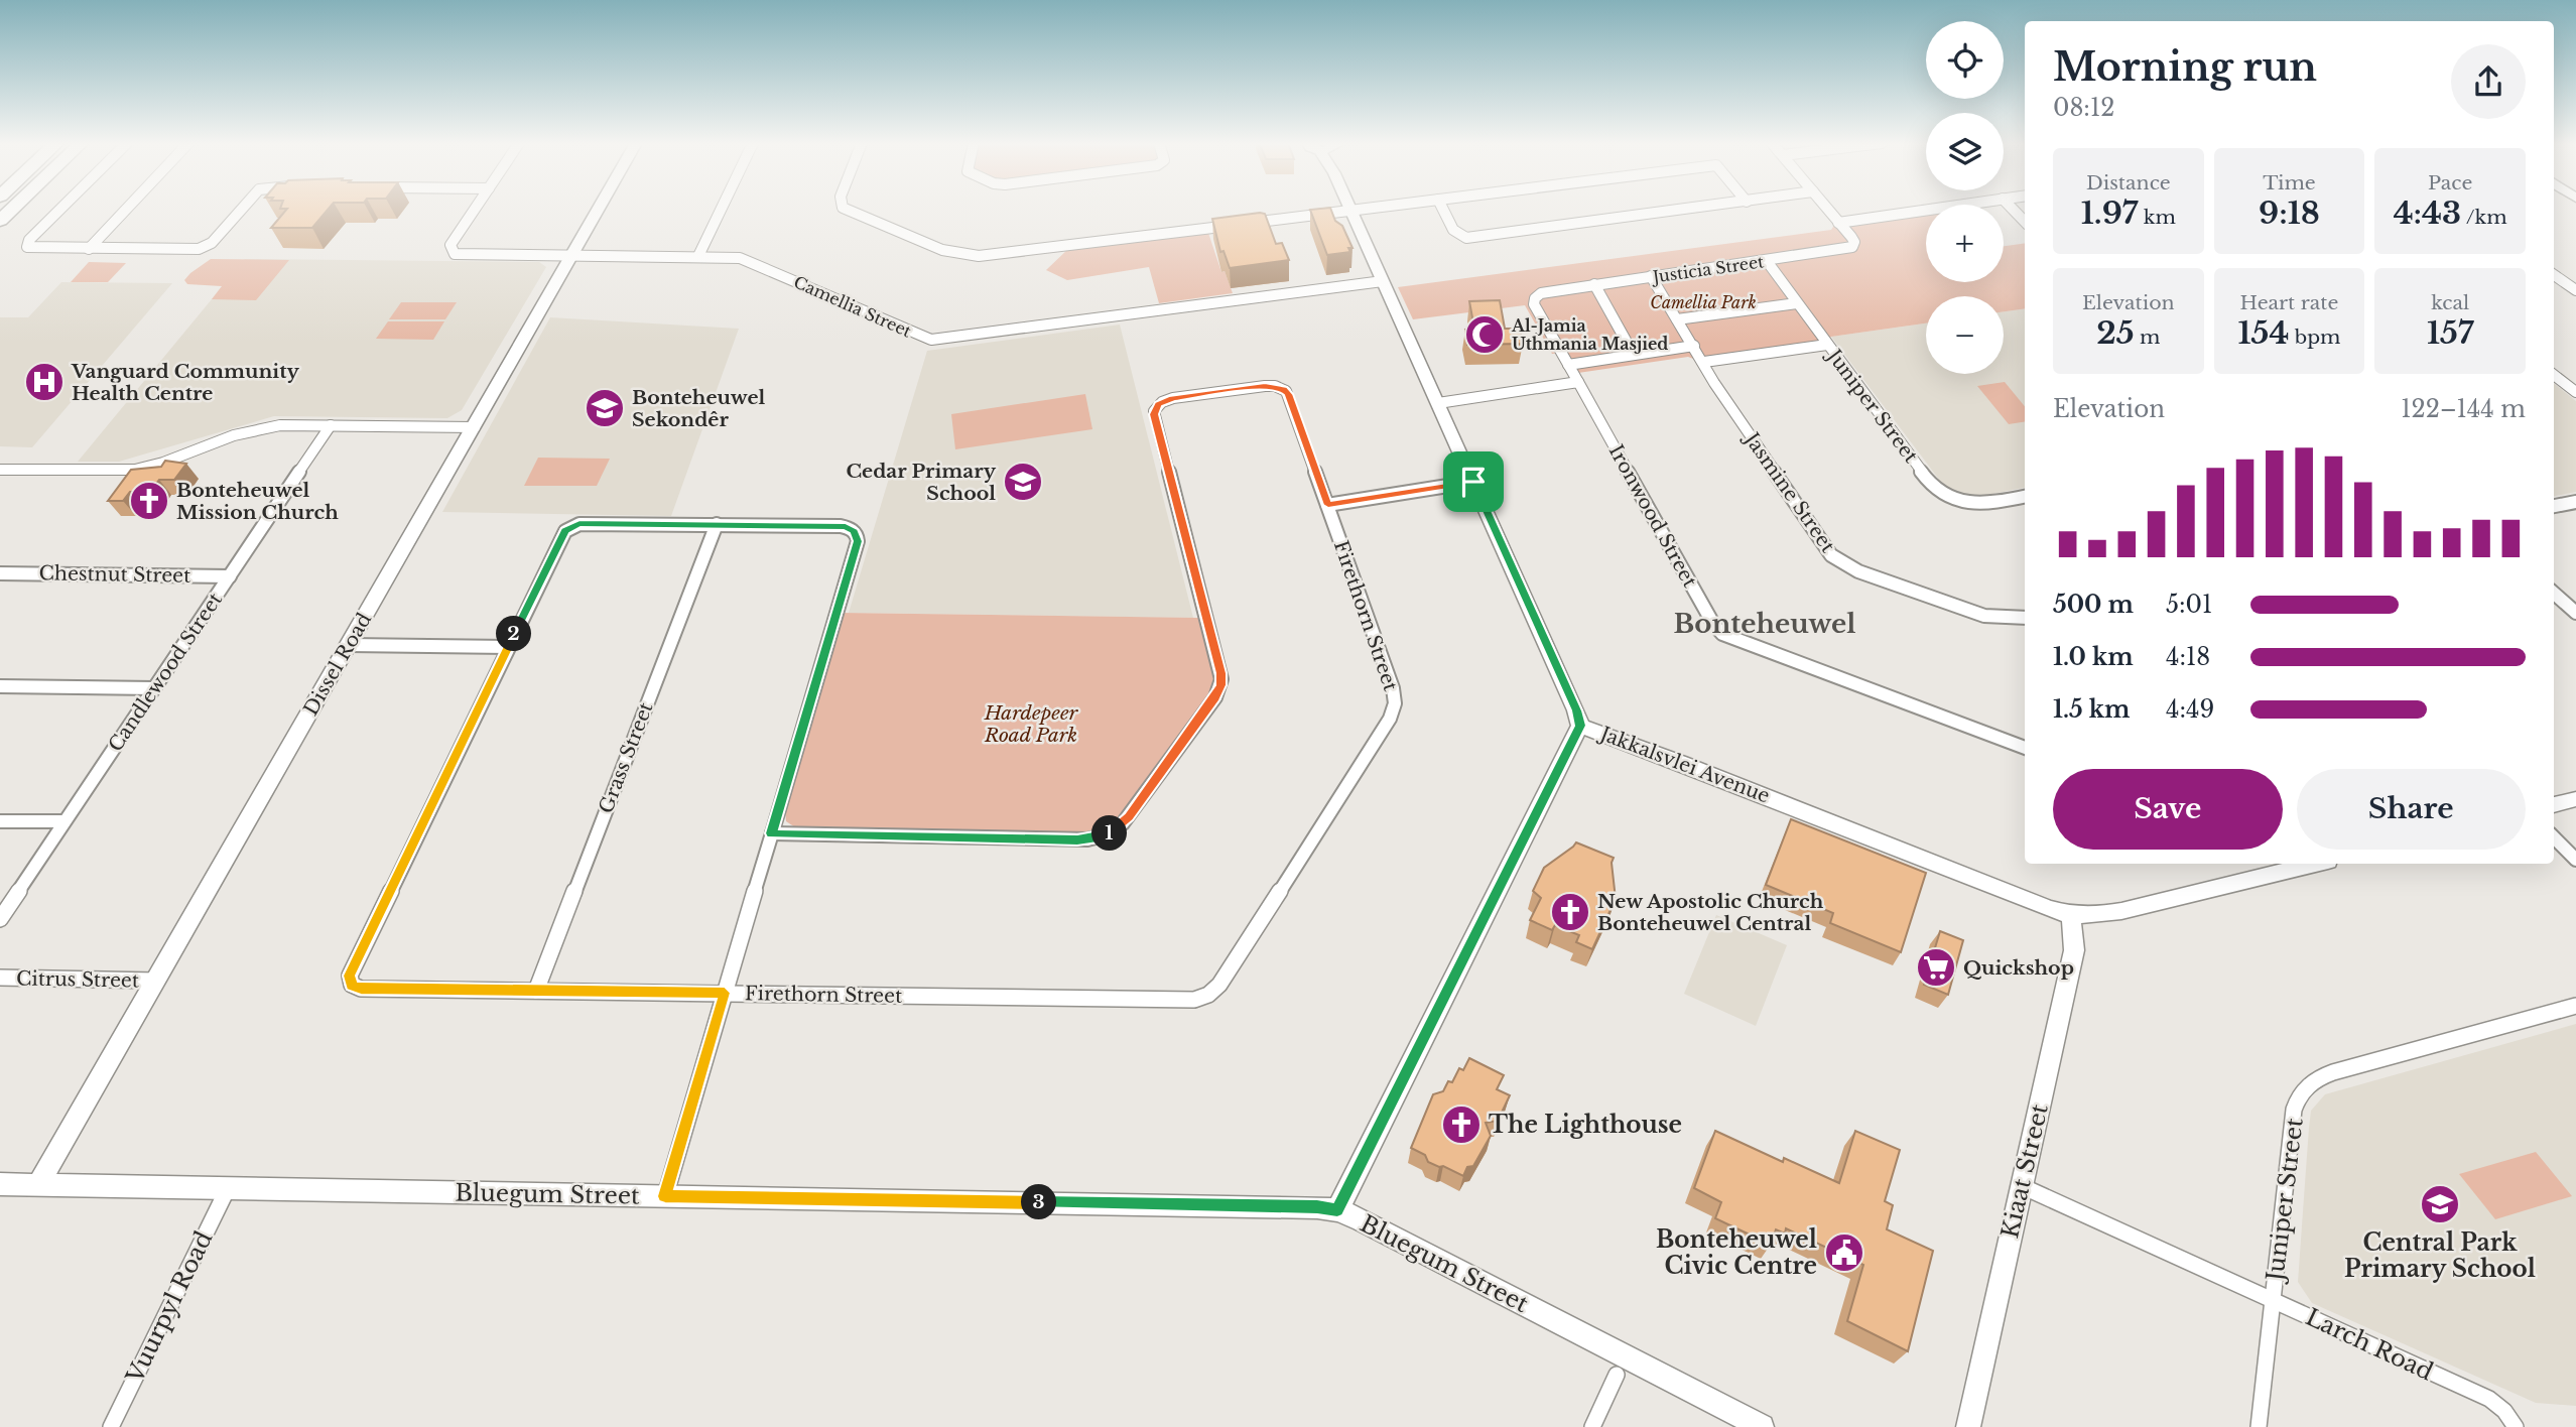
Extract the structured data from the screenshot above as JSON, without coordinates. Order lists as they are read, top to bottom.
{
  "streets": {
    "street": [
      "Justicia Street",
      "Camellia Street",
      "Juniper Street",
      "Jasmine Street",
      "Ironwood Street",
      "Chestnut Street",
      "Firethorn Street",
      "Dissel Road",
      "Candlewood Street",
      "Grass Street",
      "Jakkalsvlei Avenue",
      "Citrus Street",
      "Kiaat Street",
      "Bluegum Street",
      "Vuurpyl Road",
      "Larch Road"
    ]
  },
  "crossings": [
    ["Justicia Street", "Jasmine Street"],
    ["Justicia Street", "Ironwood Street"],
    ["Camellia Street", "Dissel Road"],
    ["Camellia Street", "Jakkalsvlei Avenue"],
    ["Juniper Street", "Jasmine Street"],
    ["Juniper Street", "Larch Road"],
    ["Chestnut Street", "Candlewood Street"],
    ["Firethorn Street", "Grass Street"],
    ["Dissel Road", "Citrus Street"],
    ["Dissel Road", "Bluegum Street"],
    ["Jakkalsvlei Avenue", "Kiaat Street"],
    ["Kiaat Street", "Larch Road"],
    ["Bluegum Street", "Vuurpyl Road"]
  ],
  "districts": ["Bonteheuwel"],
  "parks": ["Camellia Park", "Hardepeer Road Park"],
  "places": {
    "mosque": ["Al-Jamia Uthmania Masjied"],
    "hospital": ["Vanguard Community Health Centre"],
    "school or university": ["Bonteheuwel Sekondêr", "Cedar Primary School", "Central Park Primary School"],
    "church": ["Bonteheuwel Mission Church", "New Apostolic Church Bonteheuwel Central", "The Lighthouse"],
    "supermarket": ["Quickshop"],
    "public building": ["Bonteheuwel Civic Centre"]
  },
  "page": {
    "map_buttons": ["+", "−"],
    "heading": ["Morning run", "08:12"],
    "stats": [
      ["Distance", "1.97 km"],
      ["Time", "9:18"],
      ["Pace", "4:43 /km"],
      ["Elevation", "25 m"],
      ["Heart rate", "154 bpm"],
      ["kcal", "157"]
    ],
    "chart": ["Elevation", "122–144 m"],
    "list": [
      {
        "name": "500 m",
        "note": "5:01"
      },
      {
        "name": "1.0 km",
        "note": "4:18"
      },
      {
        "name": "1.5 km",
        "note": "4:49"
      }
    ],
    "pins": ["2", "1", "3"],
    "buttons": ["Save", "Share"]
  }
}
